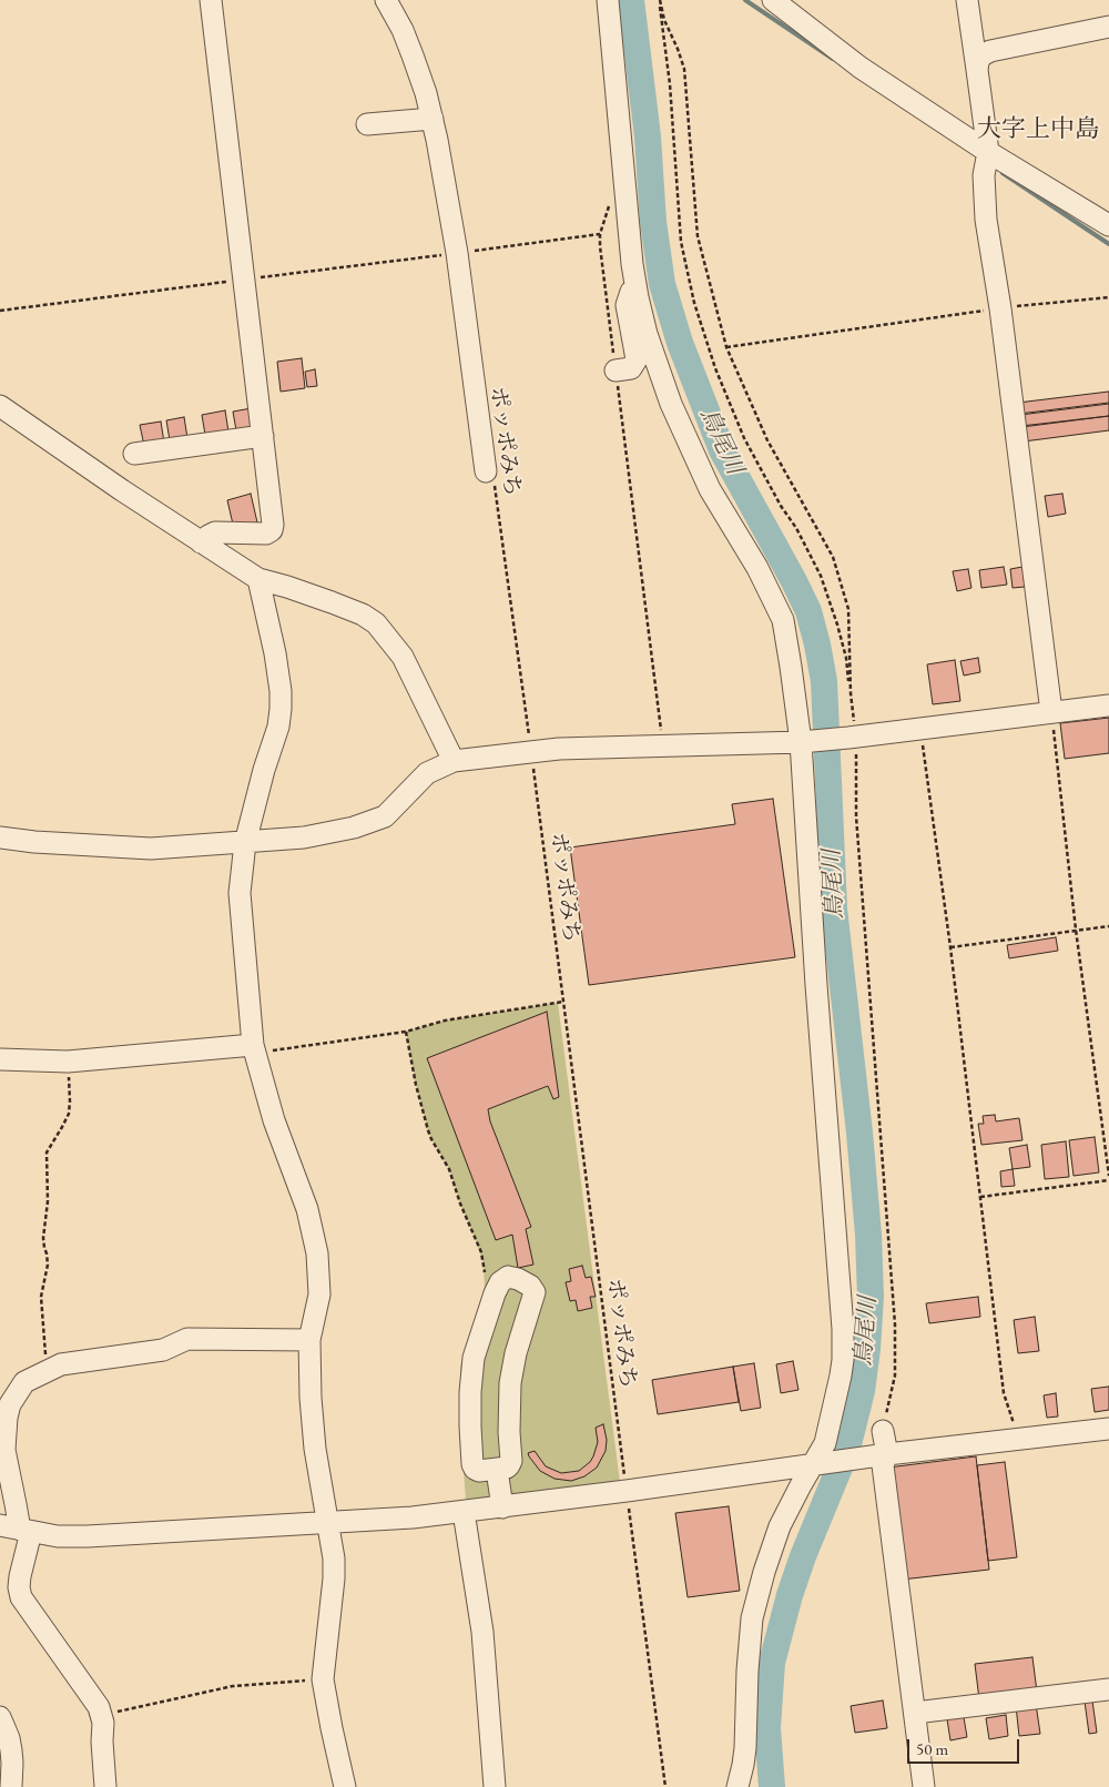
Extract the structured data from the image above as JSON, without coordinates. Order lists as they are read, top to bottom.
{
  "streets": {
    "path": ["ポッポみち"]
  },
  "districts": ["大字上中島"],
  "water": ["鳥尾川"],
  "scale_bar": "50 m"
}
